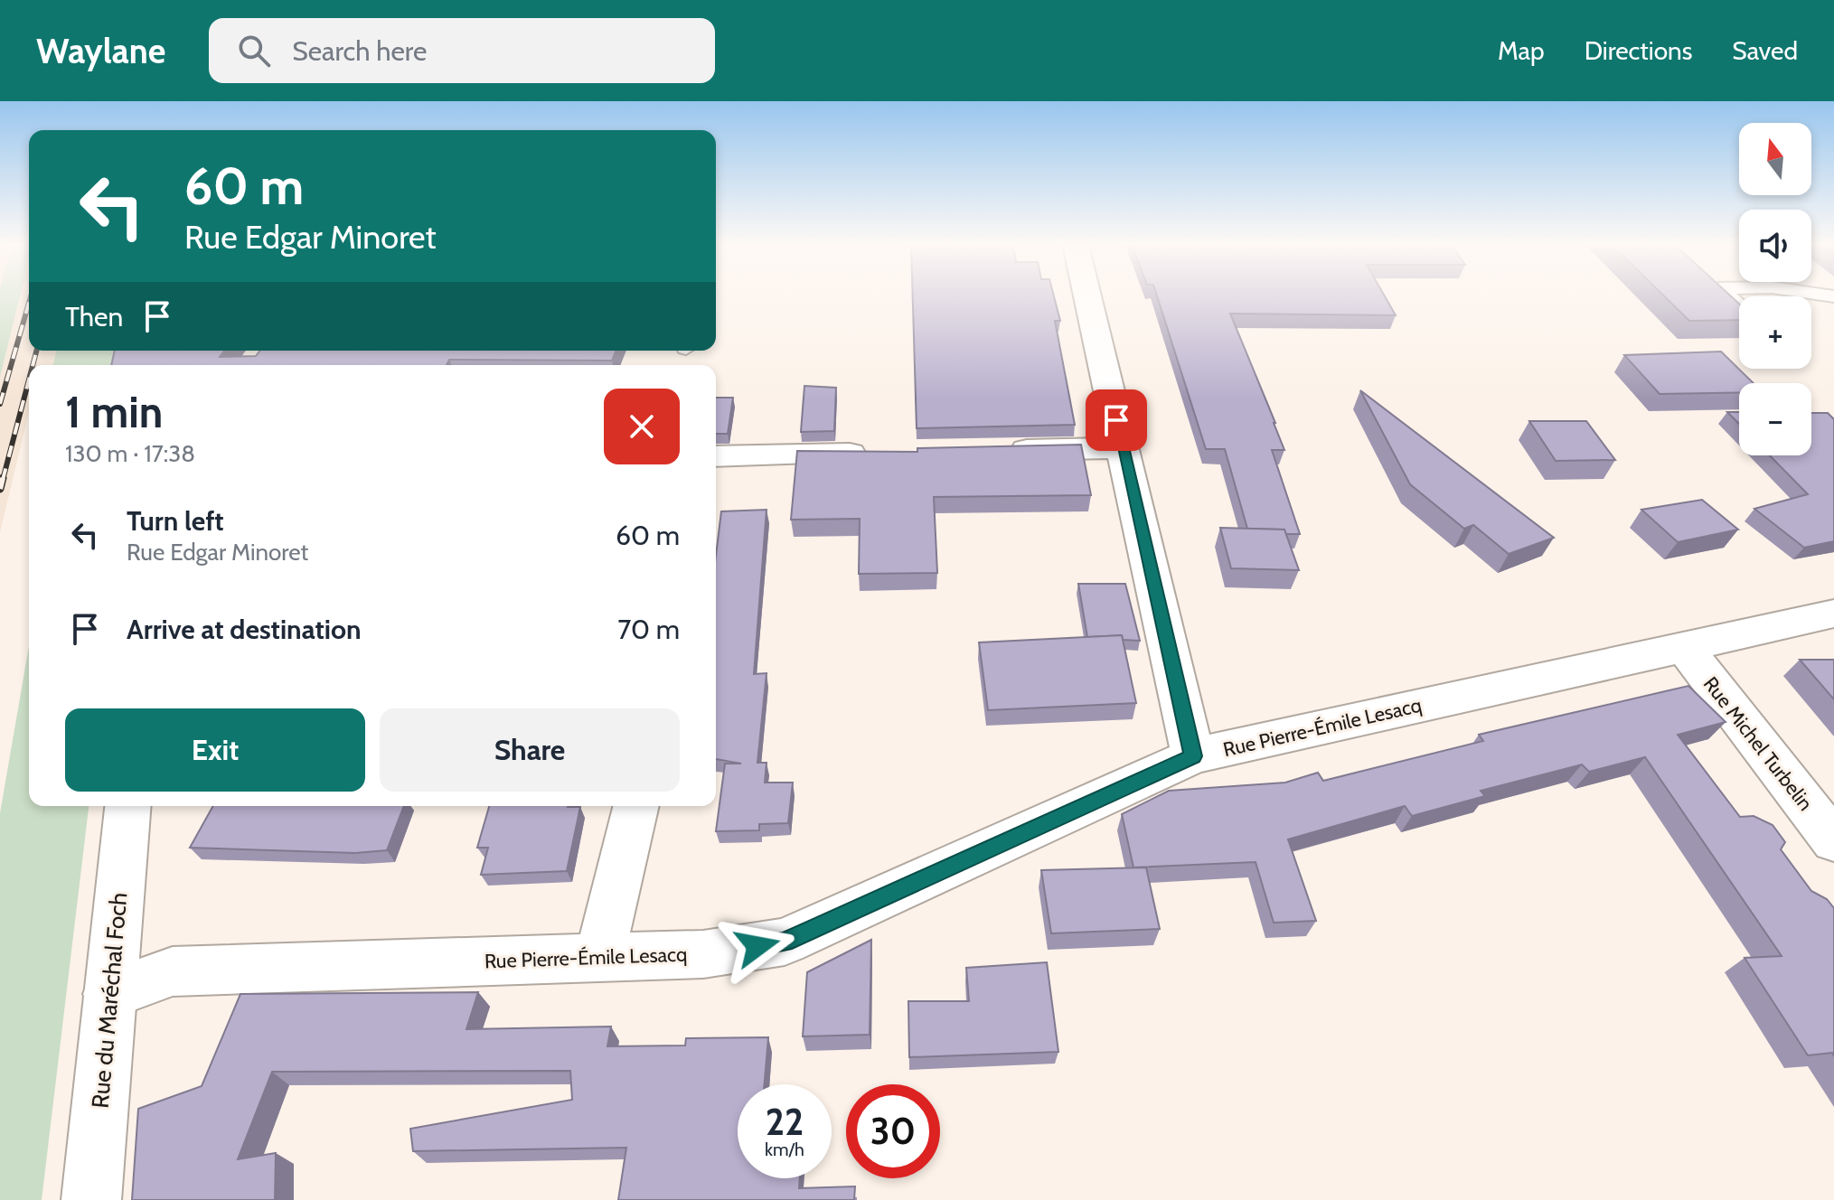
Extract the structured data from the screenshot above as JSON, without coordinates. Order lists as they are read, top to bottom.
{
  "streets": {
    "street": ["Rue Pierre-Émile Lesacq", "Rue Michel Turbelin", "Rue du Maréchal Foch"]
  },
  "crossings": [
    ["Rue Pierre-Émile Lesacq", "Rue Michel Turbelin"],
    ["Rue Pierre-Émile Lesacq", "Rue du Maréchal Foch"]
  ],
  "north": "top",
  "page": {
    "header": "Waylane",
    "search": "Search here",
    "nav": ["Map", "Directions", "Saved"],
    "map_buttons": ["+", "−"],
    "turn": ["60 m", "Rue Edgar Minoret"],
    "then": "Then",
    "heading": ["1 min", "130 m · 17:38"],
    "list": [
      {
        "name": "Turn left",
        "note": "Rue Edgar Minoret",
        "value": "60 m"
      },
      {
        "name": "Arrive at destination",
        "value": "70 m"
      }
    ],
    "buttons": ["Exit", "Share"],
    "speed": "22 km/h",
    "limit": "30"
  }
}
